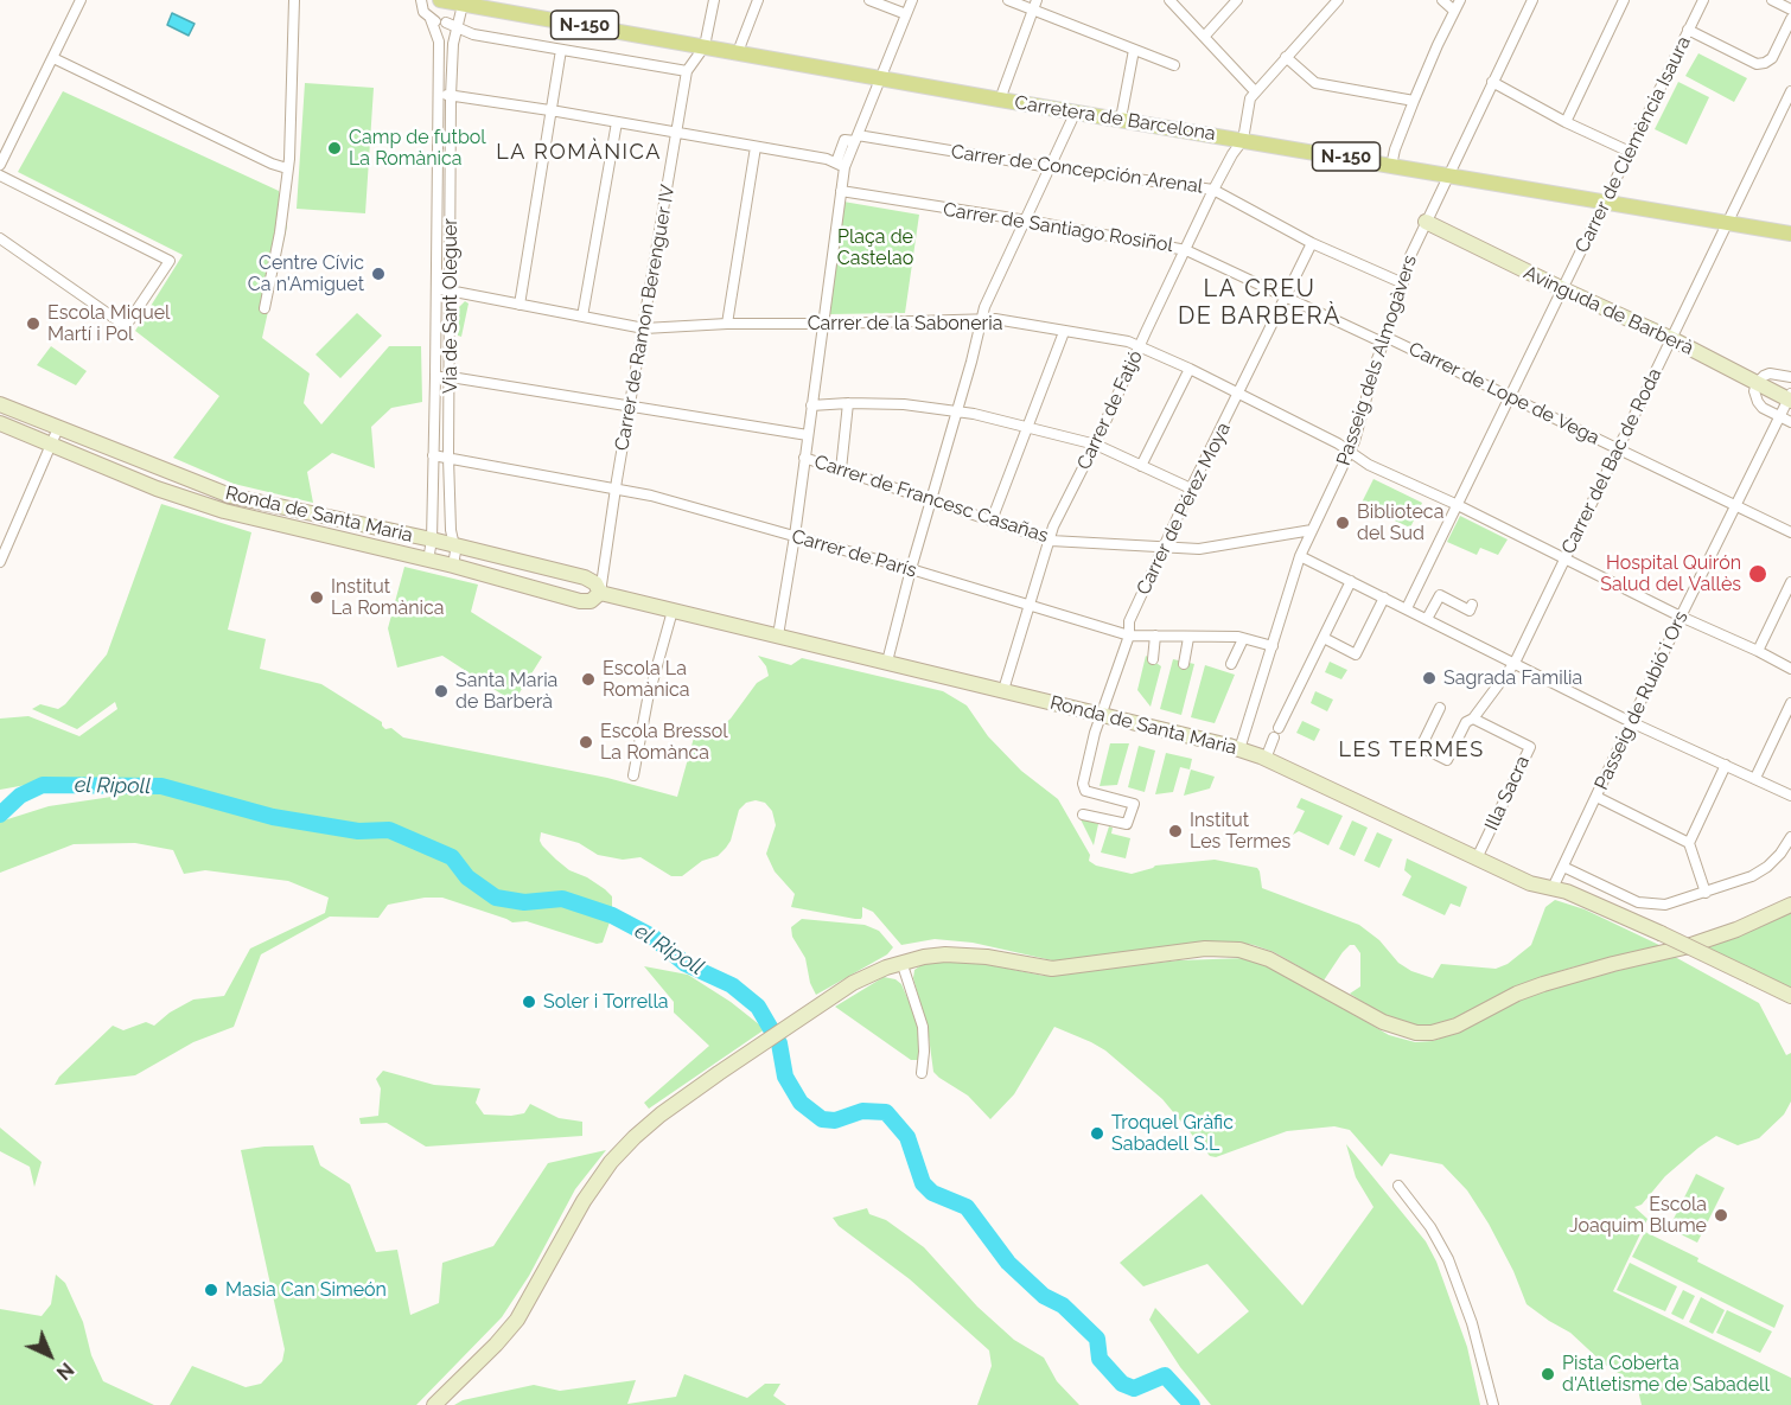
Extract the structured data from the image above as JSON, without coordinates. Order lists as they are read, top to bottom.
{
  "streets": {
    "main road": ["N-150", "Carretera de Barcelona"],
    "street": [
      "Carrer de Clemència Isaura",
      "Carrer de Concepción Arenal",
      "Carrer de Santiago Rosiñol",
      "Via de Sant Oleguer",
      "Avinguda de Barberà",
      "Carrer de Ramon Berenguer IV",
      "Carrer de la Saboneria",
      "Passeig dels Almogàvers",
      "Carrer de Lope de Vega",
      "Carrer de Fatjó",
      "Carrer del Bac de Roda",
      "Carrer de Francesc Casañas",
      "Carrer de Pérez Moya",
      "Ronda de Santa Maria",
      "Carrer de París",
      "Passeig de Rubió i Ors",
      "Illa Sacra"
    ]
  },
  "crossings": [
    ["Carretera de Barcelona", "Carrer de Clemència Isaura"],
    ["Carretera de Barcelona", "Via de Sant Oleguer"],
    ["Carretera de Barcelona", "Carrer de Ramon Berenguer IV"],
    ["Carretera de Barcelona", "Passeig dels Almogàvers"],
    ["Carretera de Barcelona", "Carrer de Fatjó"],
    ["Carretera de Barcelona", "Carrer del Bac de Roda"],
    ["Carrer de Clemència Isaura", "Avinguda de Barberà"],
    ["Carrer de Clemència Isaura", "Carrer de la Saboneria"],
    ["Carrer de Clemència Isaura", "Carrer de Lope de Vega"],
    ["Carrer de Concepción Arenal", "Passeig dels Almogàvers"],
    ["Carrer de Concepción Arenal", "Carrer de Fatjó"],
    ["Carrer de Concepción Arenal", "Carrer de Pérez Moya"],
    ["Carrer de Santiago Rosiñol", "Passeig dels Almogàvers"],
    ["Carrer de Santiago Rosiñol", "Carrer de Lope de Vega"],
    ["Carrer de Santiago Rosiñol", "Carrer de Fatjó"],
    ["Carrer de Santiago Rosiñol", "Carrer de Pérez Moya"],
    ["Via de Sant Oleguer", "Carrer de la Saboneria"],
    ["Via de Sant Oleguer", "Ronda de Santa Maria"],
    ["Via de Sant Oleguer", "Carrer de París"],
    ["Avinguda de Barberà", "Passeig dels Almogàvers"],
    ["Avinguda de Barberà", "Carrer del Bac de Roda"],
    ["Avinguda de Barberà", "Passeig de Rubió i Ors"],
    ["Carrer de Ramon Berenguer IV", "Carrer de la Saboneria"],
    ["Carrer de Ramon Berenguer IV", "Ronda de Santa Maria"],
    ["Carrer de Ramon Berenguer IV", "Carrer de París"],
    ["Carrer de la Saboneria", "Passeig dels Almogàvers"],
    ["Carrer de la Saboneria", "Carrer de Fatjó"],
    ["Carrer de la Saboneria", "Carrer del Bac de Roda"],
    ["Carrer de la Saboneria", "Carrer de Pérez Moya"],
    ["Carrer de la Saboneria", "Passeig de Rubió i Ors"],
    ["Passeig dels Almogàvers", "Carrer de Lope de Vega"],
    ["Passeig dels Almogàvers", "Carrer de Francesc Casañas"],
    ["Passeig dels Almogàvers", "Ronda de Santa Maria"],
    ["Passeig dels Almogàvers", "Carrer de París"],
    ["Carrer de Lope de Vega", "Carrer del Bac de Roda"],
    ["Carrer de Lope de Vega", "Passeig de Rubió i Ors"],
    ["Carrer de Fatjó", "Carrer de Francesc Casañas"],
    ["Carrer de Fatjó", "Ronda de Santa Maria"],
    ["Carrer de Fatjó", "Carrer de París"],
    ["Carrer de Francesc Casañas", "Carrer de Pérez Moya"],
    ["Carrer de Pérez Moya", "Ronda de Santa Maria"],
    ["Carrer de Pérez Moya", "Carrer de París"],
    ["Ronda de Santa Maria", "Passeig de Rubió i Ors"],
    ["Ronda de Santa Maria", "Illa Sacra"]
  ],
  "districts": ["LA ROMÀNICA", "LA CREU DE BARBERÀ", "LES TERMES"],
  "water": ["el Ripoll"],
  "parks": ["Plaça de Castelao"],
  "places": [
    "Camp de futbol La Romànica",
    "Centre Cívic Ca n'Amiguet",
    "Escola Miquel Martí i Pol",
    "Biblioteca del Sud",
    "Hospital Quirón Salud del Vallès",
    "Institut La Romànica",
    "Sagrada Familia",
    "Escola La Romànica",
    "Santa Maria de Barberà",
    "Escola Bressol La Romànca",
    "Institut Les Termes",
    "Soler i Torrella",
    "Troquel Gràfic Sabadell S.L",
    "Escola Joaquim Blume",
    "Masia Can Simeón",
    "Pista Coberta d'Atletisme de Sabadell"
  ],
  "north": "bottom right"
}
